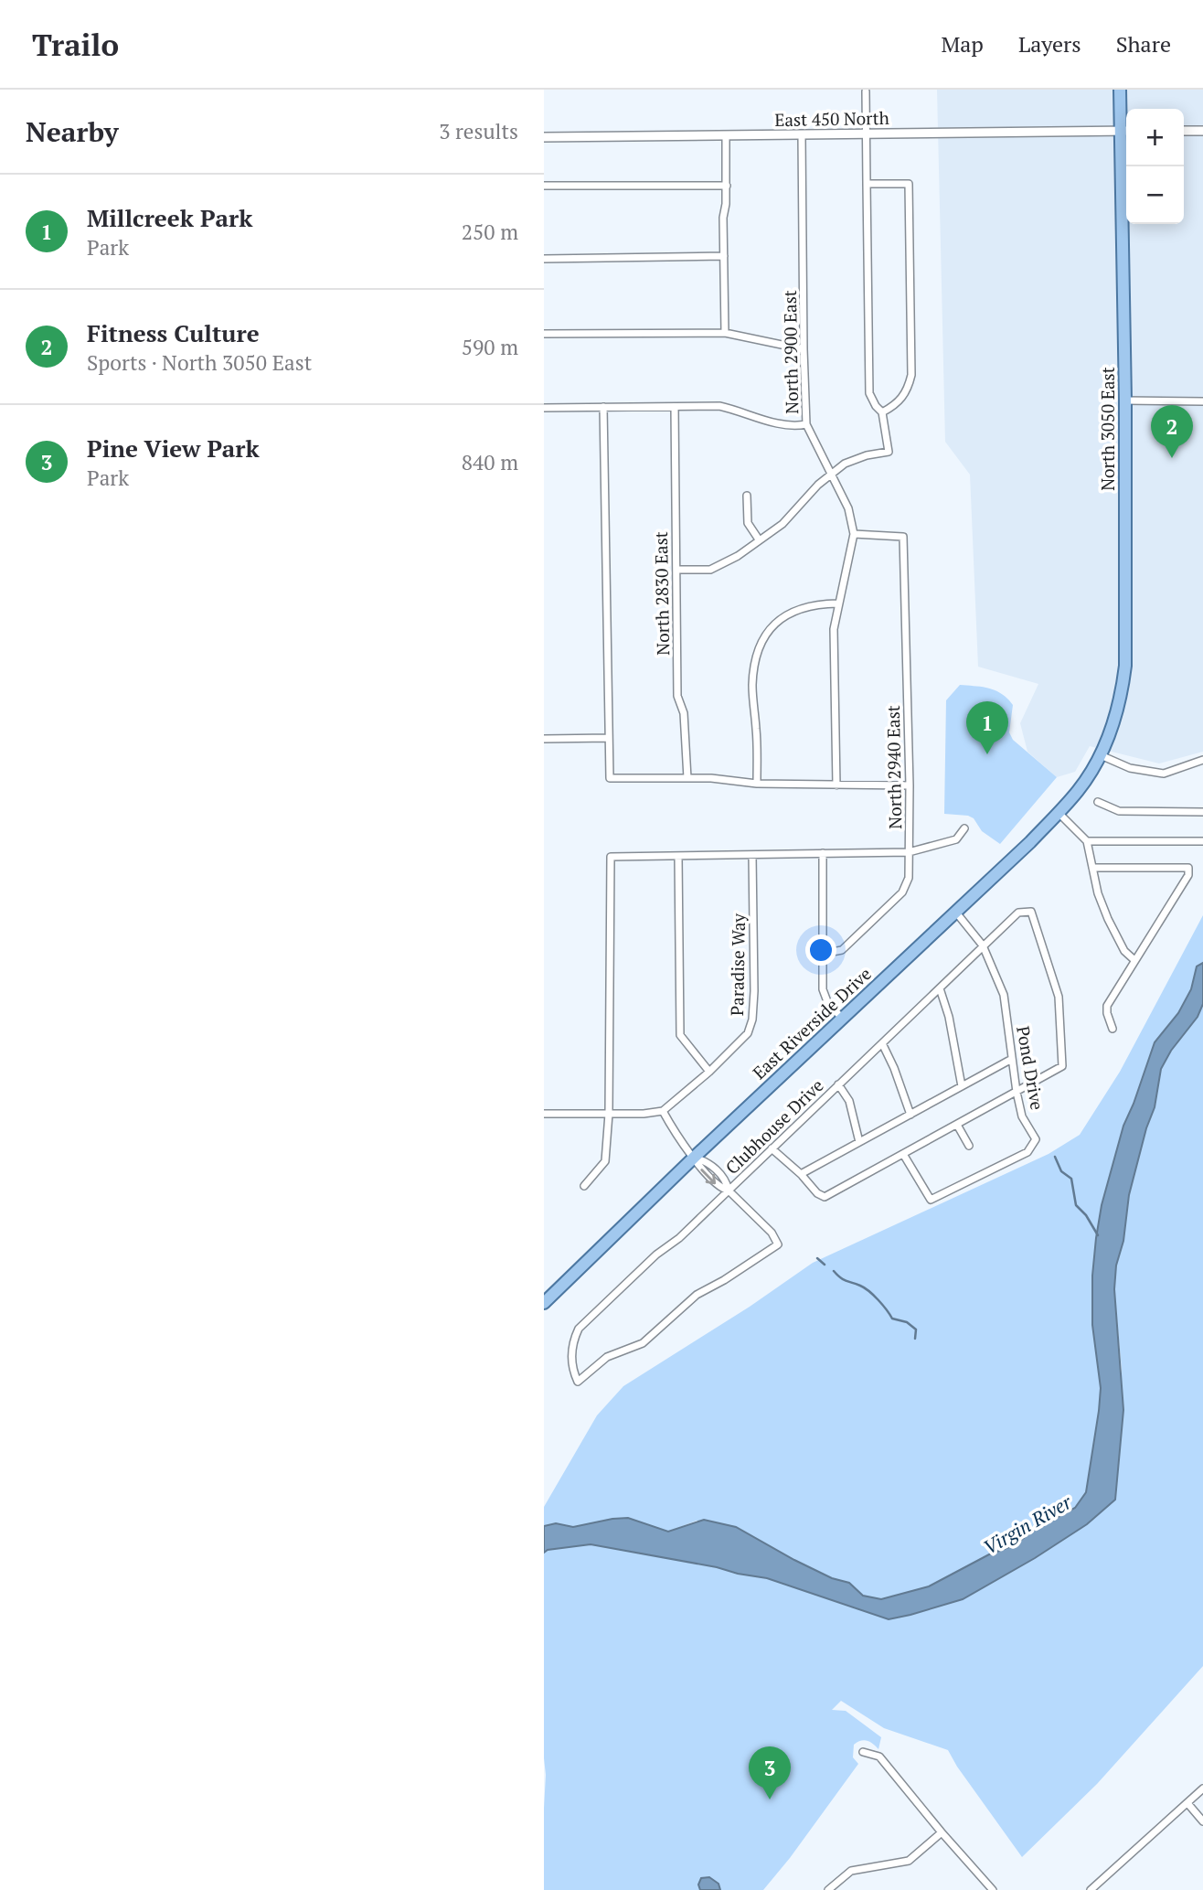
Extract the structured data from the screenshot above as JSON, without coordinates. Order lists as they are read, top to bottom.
{
  "streets": {
    "main road": ["North 3050 East", "East Riverside Drive"],
    "street": [
      "East 450 North",
      "North 2900 East",
      "North 2830 East",
      "North 2940 East",
      "Paradise Way",
      "Pond Drive",
      "Clubhouse Drive"
    ]
  },
  "crossings": [
    ["East 450 North", "North 2900 East"],
    ["East 450 North", "North 3050 East"],
    ["North 2900 East", "North 2940 East"],
    ["North 3050 East", "East Riverside Drive"],
    ["East Riverside Drive", "Pond Drive"],
    ["Pond Drive", "Clubhouse Drive"]
  ],
  "water": ["Virgin River"],
  "page": {
    "header": "Trailo",
    "nav": ["Map", "Layers", "Share"],
    "heading": ["Nearby", "3 results"],
    "map_buttons": ["+", "−"],
    "list": [
      {
        "mark": "1",
        "name": "Millcreek Park",
        "note": "Park",
        "value": "250 m"
      },
      {
        "mark": "2",
        "name": "Fitness Culture",
        "note": "Sports · North 3050 East",
        "value": "590 m"
      },
      {
        "mark": "3",
        "name": "Pine View Park",
        "note": "Park",
        "value": "840 m"
      }
    ],
    "pins": ["2", "1", "3"]
  }
}
